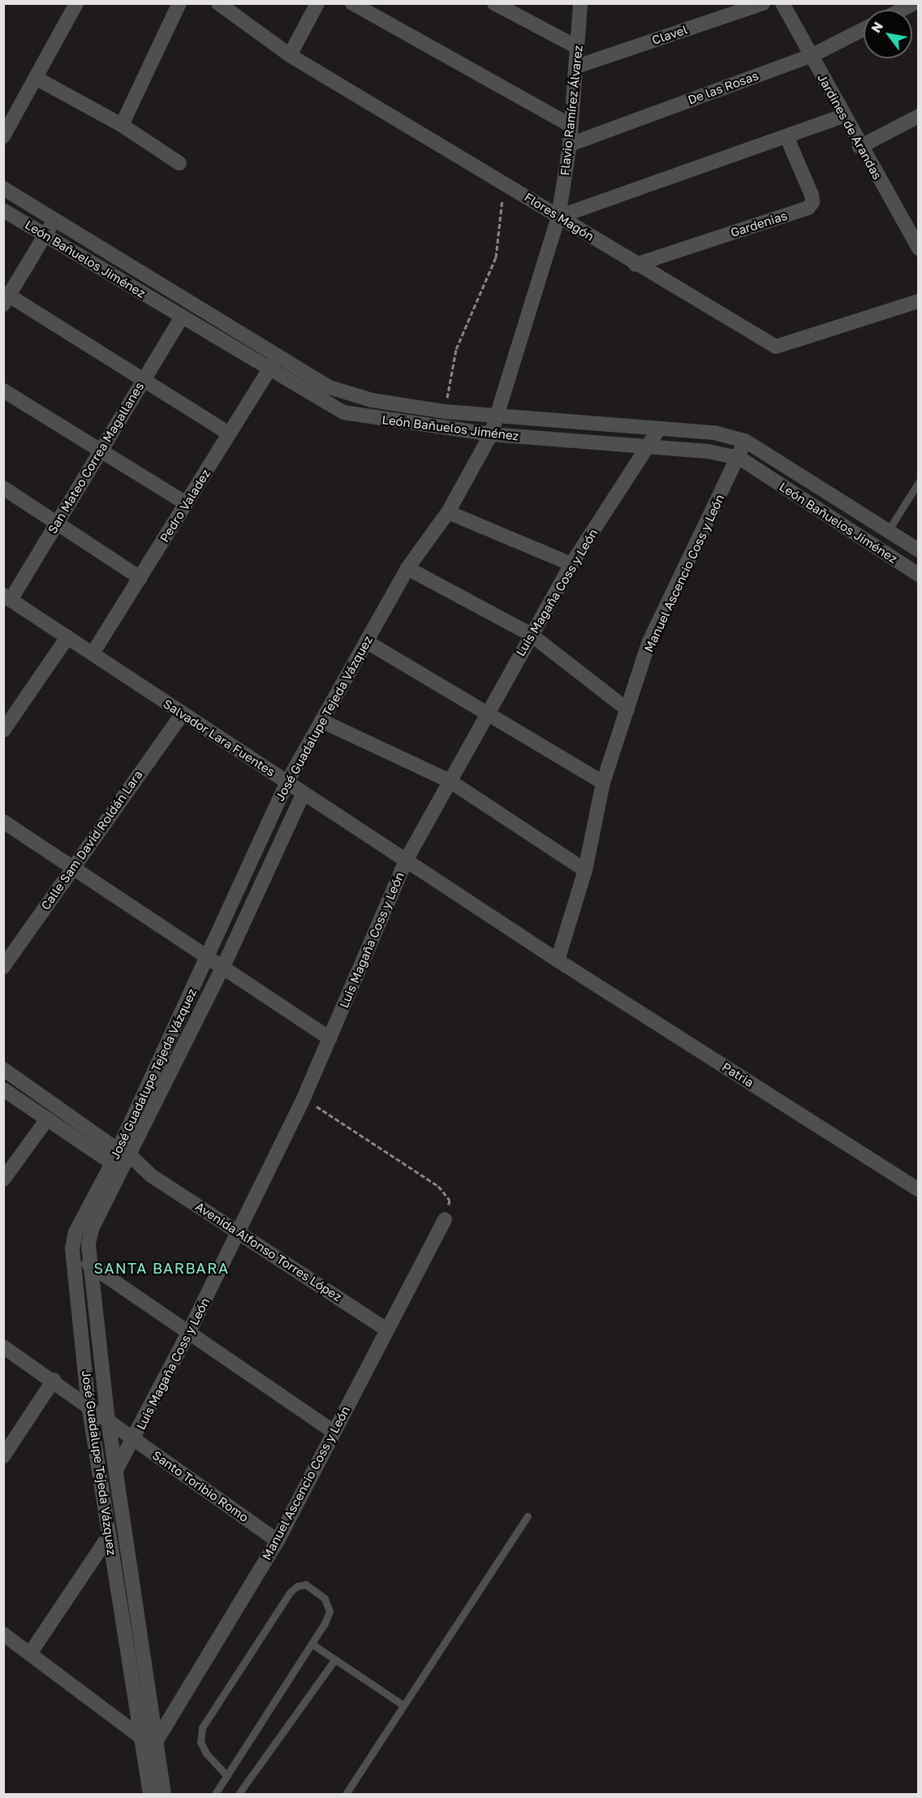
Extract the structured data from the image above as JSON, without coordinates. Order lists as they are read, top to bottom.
{
  "streets": {
    "street": [
      "Clavel",
      "De las Rosas",
      "Flavio Ramírez Álvarez",
      "Jardines de Arandas",
      "Flores Magón",
      "Gardenias",
      "León Bañuelos Jiménez",
      "San Mateo Correa Magallanes",
      "Pedro Valadez",
      "Manuel Ascencio Coss y León",
      "Luis Magaña Coss y León",
      "José Guadalupe Tejeda Vázquez",
      "Salvador Lara Fuentes",
      "Calle Sam David Roldán Lara",
      "Patria",
      "Avenida Alfonso Torres López",
      "Santo Toribio Romo"
    ]
  },
  "crossings": [
    ["Clavel", "Flavio Ramírez Álvarez"],
    ["De las Rosas", "Flavio Ramírez Álvarez"],
    ["De las Rosas", "Jardines de Arandas"],
    ["Flavio Ramírez Álvarez", "Flores Magón"],
    ["Flavio Ramírez Álvarez", "León Bañuelos Jiménez"],
    ["Flavio Ramírez Álvarez", "José Guadalupe Tejeda Vázquez"],
    ["Flores Magón", "Gardenias"],
    ["León Bañuelos Jiménez", "San Mateo Correa Magallanes"],
    ["León Bañuelos Jiménez", "Pedro Valadez"],
    ["León Bañuelos Jiménez", "Manuel Ascencio Coss y León"],
    ["León Bañuelos Jiménez", "Luis Magaña Coss y León"],
    ["León Bañuelos Jiménez", "José Guadalupe Tejeda Vázquez"],
    ["San Mateo Correa Magallanes", "Salvador Lara Fuentes"],
    ["Pedro Valadez", "Salvador Lara Fuentes"],
    ["Manuel Ascencio Coss y León", "José Guadalupe Tejeda Vázquez"],
    ["Manuel Ascencio Coss y León", "Salvador Lara Fuentes"],
    ["Manuel Ascencio Coss y León", "Patria"],
    ["Manuel Ascencio Coss y León", "Avenida Alfonso Torres López"],
    ["Manuel Ascencio Coss y León", "Santo Toribio Romo"],
    ["Luis Magaña Coss y León", "José Guadalupe Tejeda Vázquez"],
    ["Luis Magaña Coss y León", "Salvador Lara Fuentes"],
    ["Luis Magaña Coss y León", "Avenida Alfonso Torres López"],
    ["Luis Magaña Coss y León", "Santo Toribio Romo"],
    ["José Guadalupe Tejeda Vázquez", "Salvador Lara Fuentes"],
    ["José Guadalupe Tejeda Vázquez", "Avenida Alfonso Torres López"],
    ["José Guadalupe Tejeda Vázquez", "Santo Toribio Romo"],
    ["Salvador Lara Fuentes", "Calle Sam David Roldán Lara"],
    ["Salvador Lara Fuentes", "Patria"]
  ],
  "districts": ["SANTA BARBARA"],
  "north": "top left"
}
